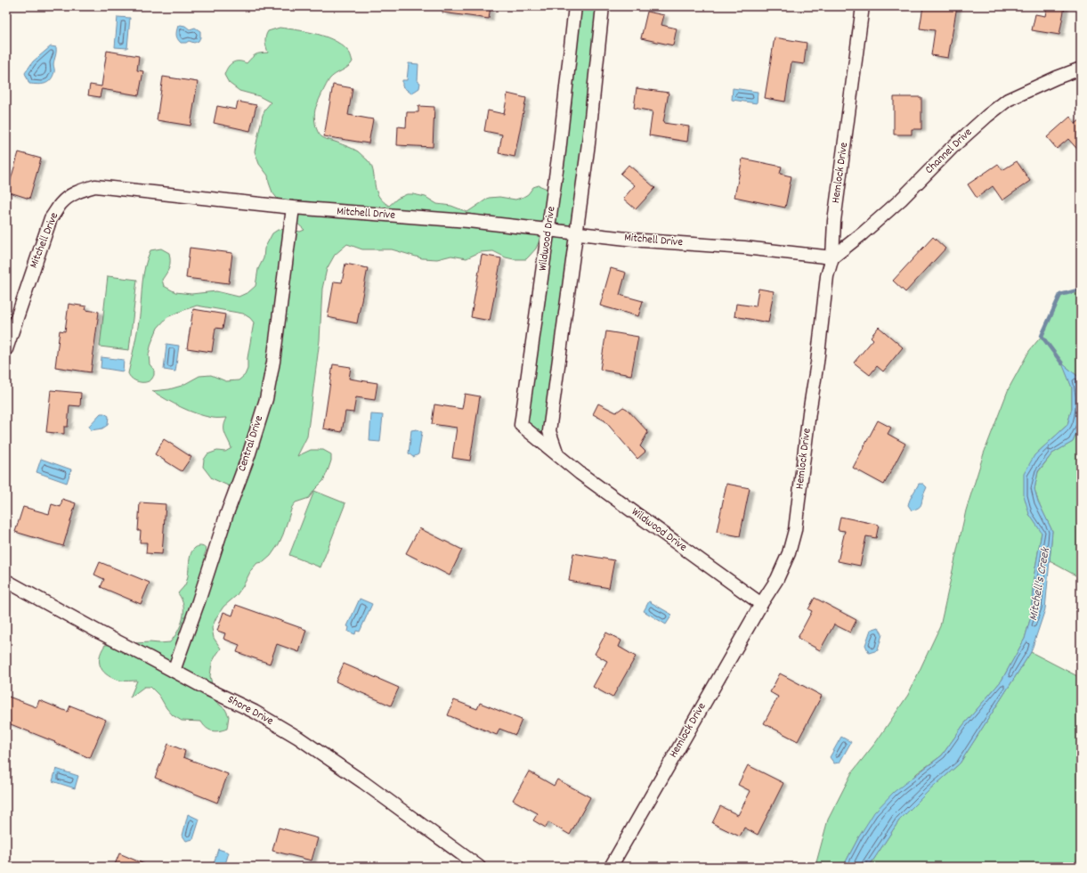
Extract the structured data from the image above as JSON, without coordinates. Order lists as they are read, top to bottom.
{
  "streets": {
    "street": [
      "Channel Drive",
      "Hemlock Drive",
      "Mitchell Drive",
      "Wildwood Drive",
      "Central Drive",
      "Shore Drive"
    ]
  },
  "crossings": [
    ["Channel Drive", "Hemlock Drive"],
    ["Channel Drive", "Mitchell Drive"],
    ["Hemlock Drive", "Mitchell Drive"],
    ["Hemlock Drive", "Wildwood Drive"],
    ["Mitchell Drive", "Wildwood Drive"],
    ["Mitchell Drive", "Central Drive"],
    ["Central Drive", "Shore Drive"]
  ],
  "water": ["Mitchell's Creek"]
}
